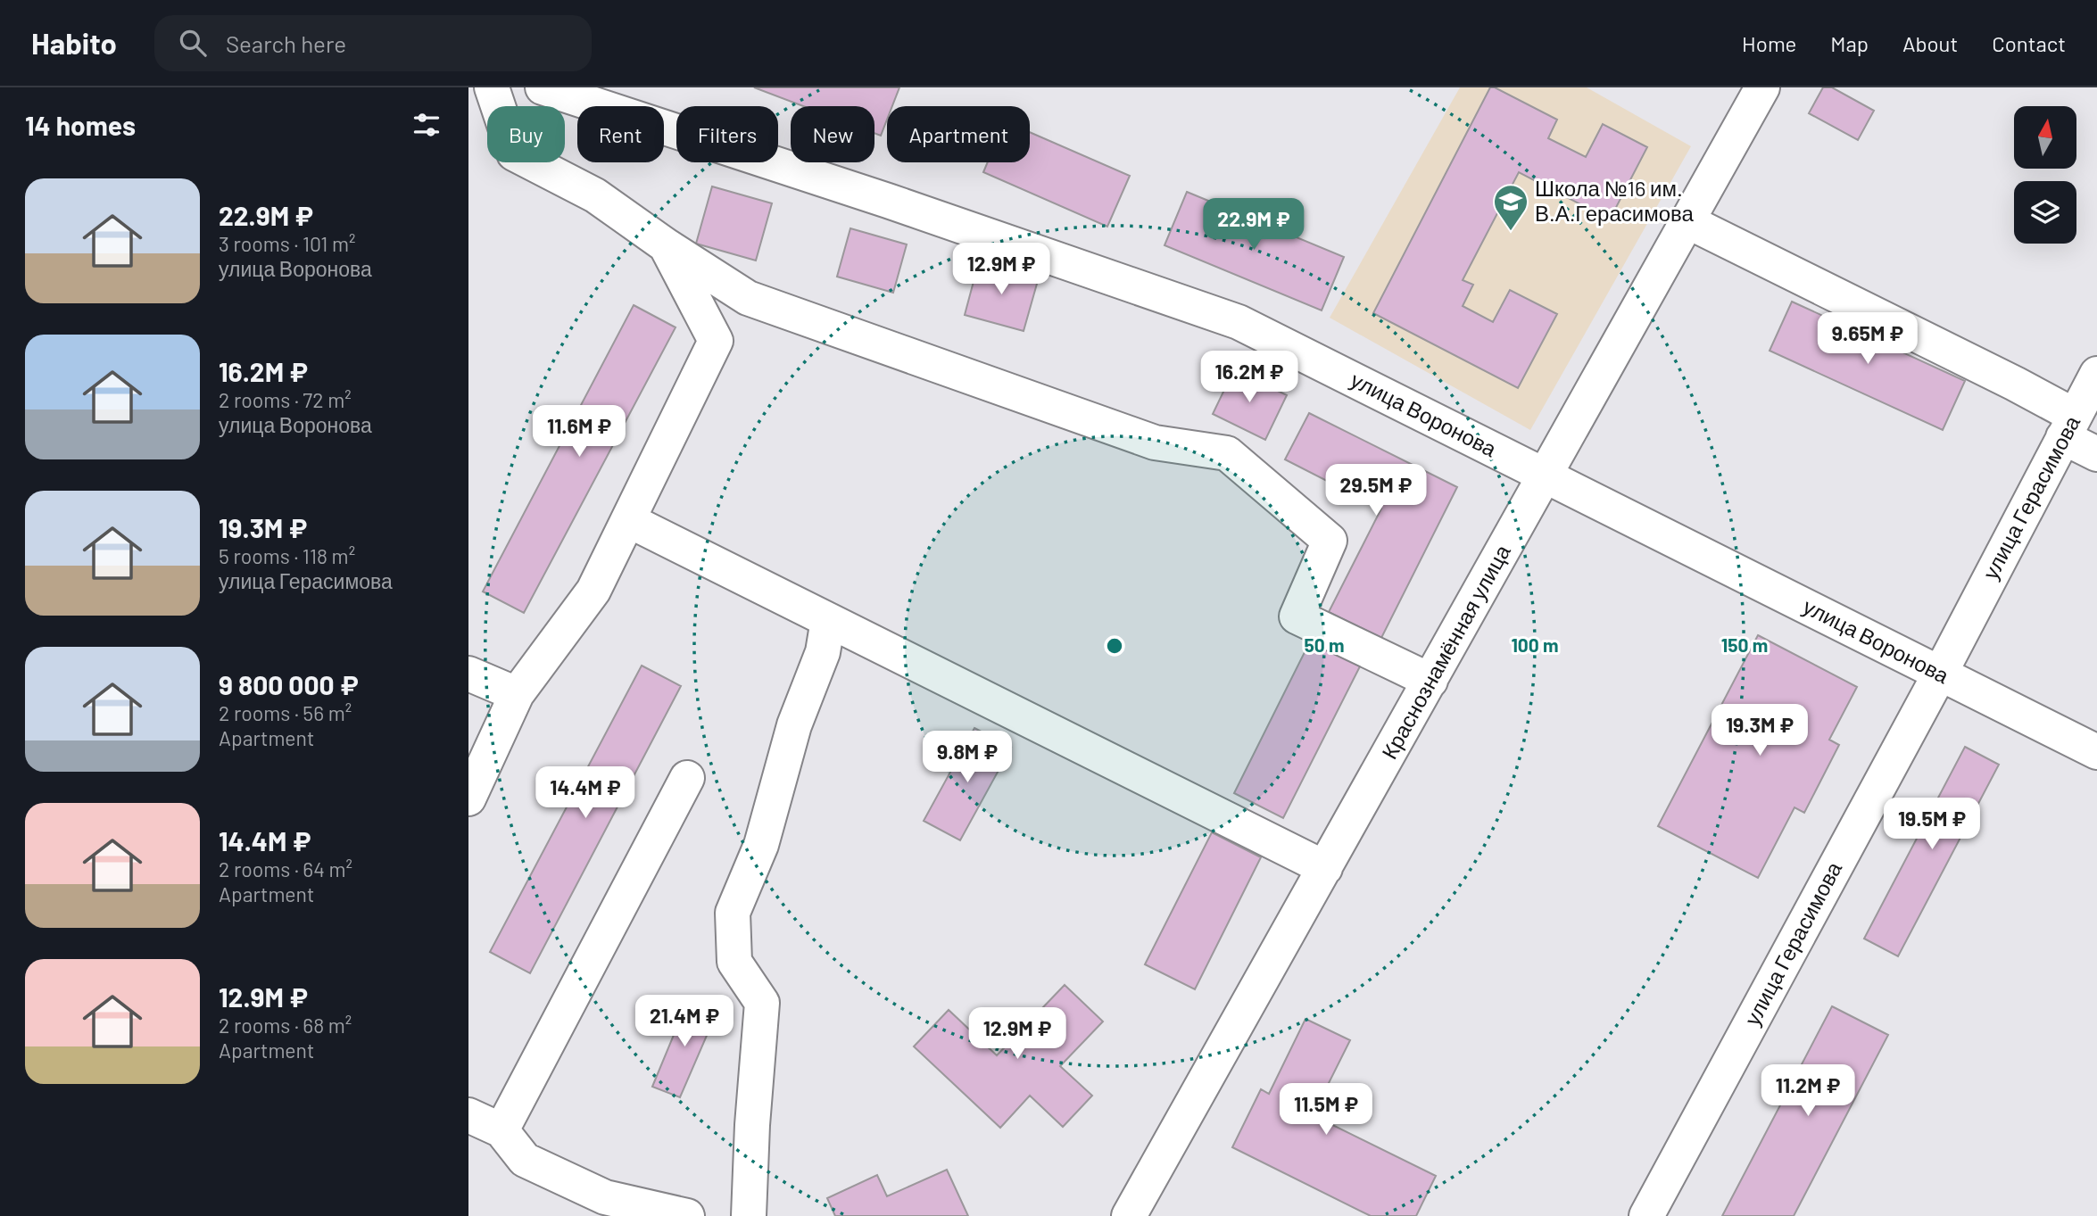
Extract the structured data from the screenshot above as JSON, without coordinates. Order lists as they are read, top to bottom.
{
  "streets": {
    "street": ["улица Воронова", "улица Герасимова", "Краснознамённая улица"]
  },
  "crossings": [
    ["улица Воронова", "улица Герасимова"],
    ["улица Воронова", "Краснознамённая улица"]
  ],
  "places": {
    "school or university": ["Школа №16 им. В.А.Герасимова"]
  },
  "north": "top",
  "page": {
    "header": "Habito",
    "search": "Search here",
    "nav": [
      "Home",
      "Map",
      "About",
      "Contact"
    ],
    "heading": "14 homes",
    "chip": [
      "Buy",
      "Rent",
      "Filters",
      "New",
      "Apartment"
    ],
    "list": [
      {
        "name": "22.9M ₽",
        "note": "3 rooms · 101 m² · улица Воронова"
      },
      {
        "name": "16.2M ₽",
        "note": "2 rooms · 72 m² · улица Воронова"
      },
      {
        "name": "19.3M ₽",
        "note": "5 rooms · 118 m² · улица Герасимова"
      },
      {
        "name": "9 800 000 ₽",
        "note": "2 rooms · 56 m² · Apartment"
      },
      {
        "name": "14.4M ₽",
        "note": "2 rooms · 64 m² · Apartment"
      },
      {
        "name": "12.9M ₽",
        "note": "2 rooms · 68 m² · Apartment"
      }
    ],
    "price": [
      "22.9M ₽",
      "12.9M ₽",
      "9.65M ₽",
      "16.2M ₽",
      "11.6M ₽",
      "29.5M ₽",
      "19.3M ₽",
      "9.8M ₽",
      "14.4M ₽",
      "19.5M ₽",
      "21.4M ₽",
      "12.9M ₽",
      "11.2M ₽",
      "11.5M ₽"
    ]
  },
  "rings": ["50 m", "100 m", "150 m"]
}
